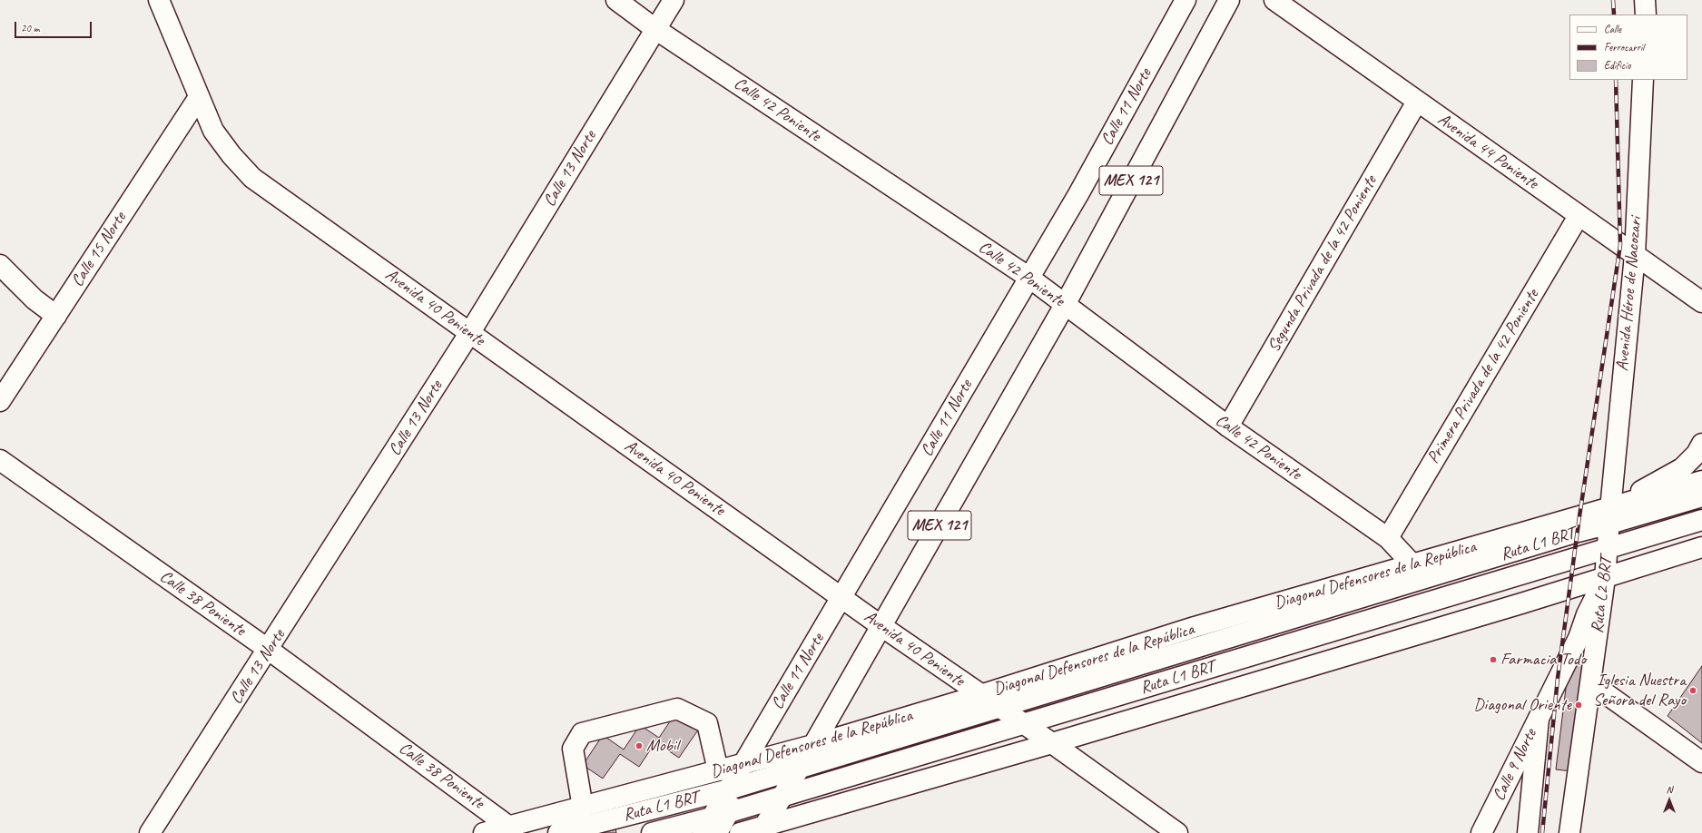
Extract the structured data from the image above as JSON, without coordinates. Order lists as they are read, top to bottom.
{
  "streets": {
    "main road": [
      "Calle 11 Norte",
      "Calle 42 Poniente",
      "Avenida 44 Poniente",
      "Calle 13 Norte",
      "MEX 121",
      "Calle 15 Norte",
      "Segunda Privada de la 42 Poniente",
      "Avenida Héroe de Nacozari",
      "Avenida 40 Poniente",
      "Primera Privada de la 42 Poniente",
      "Ruta L1 BRT",
      "Diagonal Defensores de la República",
      "Ruta L2 BRT",
      "Calle 38 Poniente",
      "Calle 9 Norte"
    ]
  },
  "crossings": [
    ["Calle 11 Norte", "Calle 42 Poniente"],
    ["Calle 11 Norte", "Avenida 40 Poniente"],
    ["Calle 11 Norte", "Ruta L1 BRT"],
    ["Calle 11 Norte", "Diagonal Defensores de la República"],
    ["Calle 42 Poniente", "Calle 13 Norte"],
    ["Calle 42 Poniente", "MEX 121"],
    ["Calle 42 Poniente", "Segunda Privada de la 42 Poniente"],
    ["Calle 42 Poniente", "Primera Privada de la 42 Poniente"],
    ["Calle 42 Poniente", "Diagonal Defensores de la República"],
    ["Avenida 44 Poniente", "Segunda Privada de la 42 Poniente"],
    ["Avenida 44 Poniente", "Avenida Héroe de Nacozari"],
    ["Avenida 44 Poniente", "Primera Privada de la 42 Poniente"],
    ["Calle 13 Norte", "Avenida 40 Poniente"],
    ["Calle 13 Norte", "Calle 38 Poniente"],
    ["MEX 121", "Avenida 40 Poniente"],
    ["MEX 121", "Diagonal Defensores de la República"],
    ["Calle 15 Norte", "Avenida 40 Poniente"],
    ["Avenida Héroe de Nacozari", "Ruta L1 BRT"],
    ["Avenida Héroe de Nacozari", "Diagonal Defensores de la República"],
    ["Avenida Héroe de Nacozari", "Ruta L2 BRT"],
    ["Avenida 40 Poniente", "Ruta L1 BRT"],
    ["Avenida 40 Poniente", "Diagonal Defensores de la República"],
    ["Ruta L1 BRT", "Diagonal Defensores de la República"],
    ["Ruta L1 BRT", "Ruta L2 BRT"],
    ["Diagonal Defensores de la República", "Ruta L2 BRT"],
    ["Diagonal Defensores de la República", "Calle 38 Poniente"],
    ["Ruta L2 BRT", "Calle 9 Norte"]
  ],
  "places": [
    "Farmacia Todo",
    "Iglesia Nuestra Señora del Rayo",
    "Diagonal Oriente",
    "Mobil"
  ],
  "legend": ["Calle", "Ferrocarril", "Edificio"],
  "scale_bar": "20 m",
  "north": "top"
}
